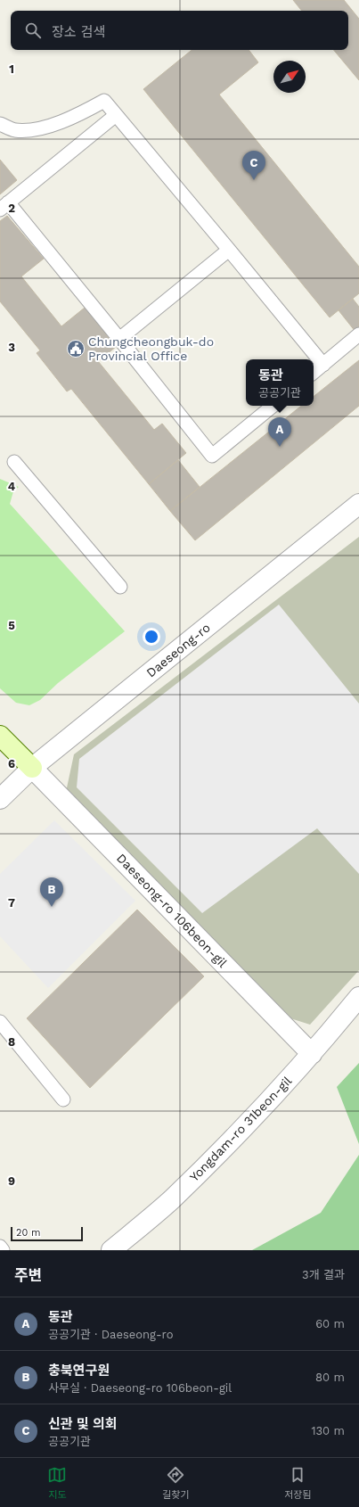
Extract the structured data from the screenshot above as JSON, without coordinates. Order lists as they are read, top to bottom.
{
  "streets": {
    "street": ["Daeseong-ro", "Daeseong-ro 106beon-gil", "Yongdam-ro 31beon-gil"]
  },
  "crossings": [
    ["Daeseong-ro", "Daeseong-ro 106beon-gil"],
    ["Daeseong-ro 106beon-gil", "Yongdam-ro 31beon-gil"]
  ],
  "places": {
    "public building": ["Chungcheongbuk-do Provincial Office"]
  },
  "scale_bar": "20 m",
  "north": "top right",
  "page": {
    "search": "장소 검색",
    "pins": ["C", "A", "B"],
    "popup": ["동관", "공공기관"],
    "scale": "20 m",
    "heading": ["주변", "3개 결과"],
    "list": [
      {
        "mark": "A",
        "name": "동관",
        "note": "공공기관 · Daeseong-ro",
        "value": "60 m"
      },
      {
        "mark": "B",
        "name": "충북연구원",
        "note": "사무실 · Daeseong-ro 106beon-gil",
        "value": "80 m"
      },
      {
        "mark": "C",
        "name": "신관 및 의회",
        "note": "공공기관",
        "value": "130 m"
      }
    ],
    "nav": ["지도", "길찾기", "저장됨"]
  },
  "grid": {
    "rows": [
      "1",
      "2",
      "3",
      "4",
      "5",
      "6",
      "7",
      "8",
      "9"
    ]
  }
}
